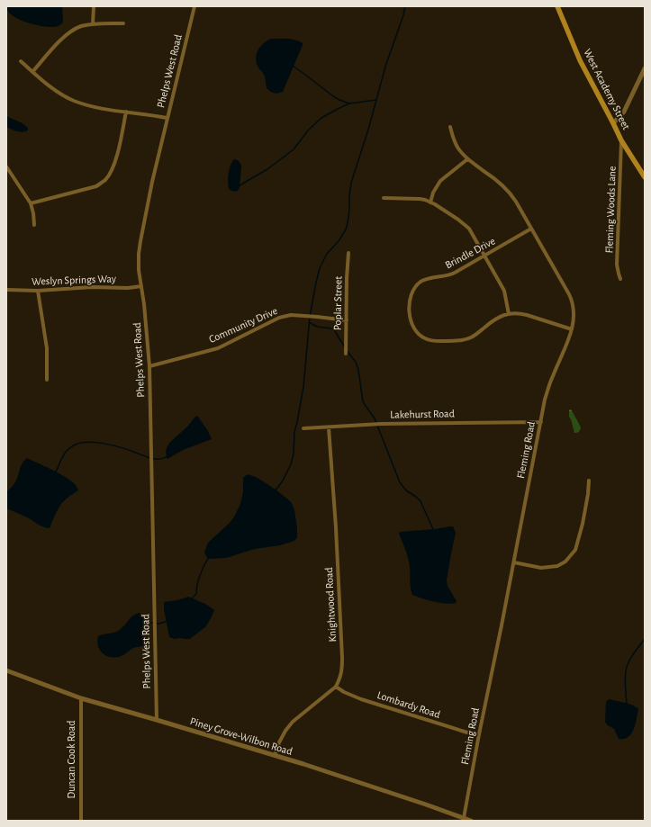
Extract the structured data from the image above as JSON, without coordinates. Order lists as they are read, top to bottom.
{
  "streets": {
    "main road": ["West Academy Street"],
    "street": [
      "Phelps West Road",
      "Fleming Woods Lane",
      "Brindle Drive",
      "Weslyn Springs Way",
      "Poplar Street",
      "Community Drive",
      "Lakehurst Road",
      "Fleming Road",
      "Knightwood Road",
      "Lombardy Road",
      "Piney Grove-Wilbon Road",
      "Duncan Cook Road"
    ]
  },
  "crossings": [
    ["Phelps West Road", "Weslyn Springs Way"],
    ["Phelps West Road", "Community Drive"],
    ["Phelps West Road", "Piney Grove-Wilbon Road"],
    ["West Academy Street", "Fleming Woods Lane"],
    ["Brindle Drive", "Fleming Road"],
    ["Poplar Street", "Community Drive"],
    ["Lakehurst Road", "Fleming Road"],
    ["Lakehurst Road", "Knightwood Road"],
    ["Fleming Road", "Lombardy Road"],
    ["Fleming Road", "Piney Grove-Wilbon Road"],
    ["Knightwood Road", "Lombardy Road"],
    ["Knightwood Road", "Piney Grove-Wilbon Road"],
    ["Piney Grove-Wilbon Road", "Duncan Cook Road"]
  ]
}
